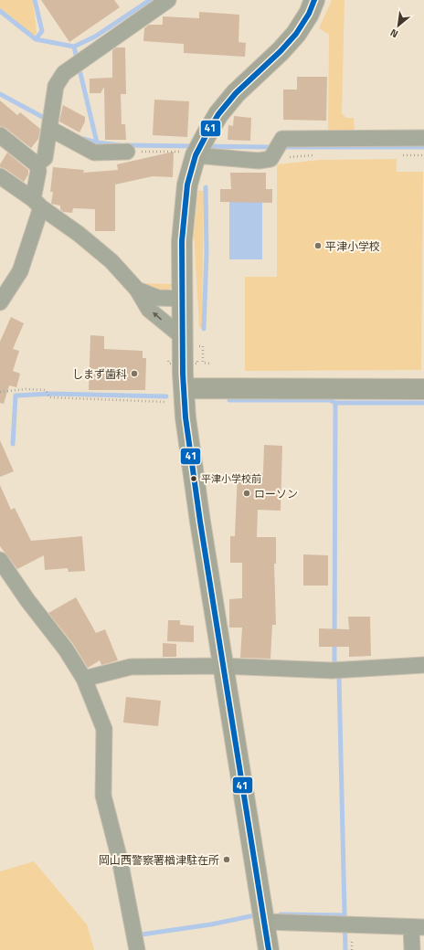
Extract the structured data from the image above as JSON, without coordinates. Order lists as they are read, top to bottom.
{
  "places": [
    "平津小学校",
    "しまず歯科",
    "平津小学校前",
    "ローソン",
    "岡山西警察署楢津駐在所"
  ],
  "lines": ["transit line 41"],
  "north": "bottom left"
}
